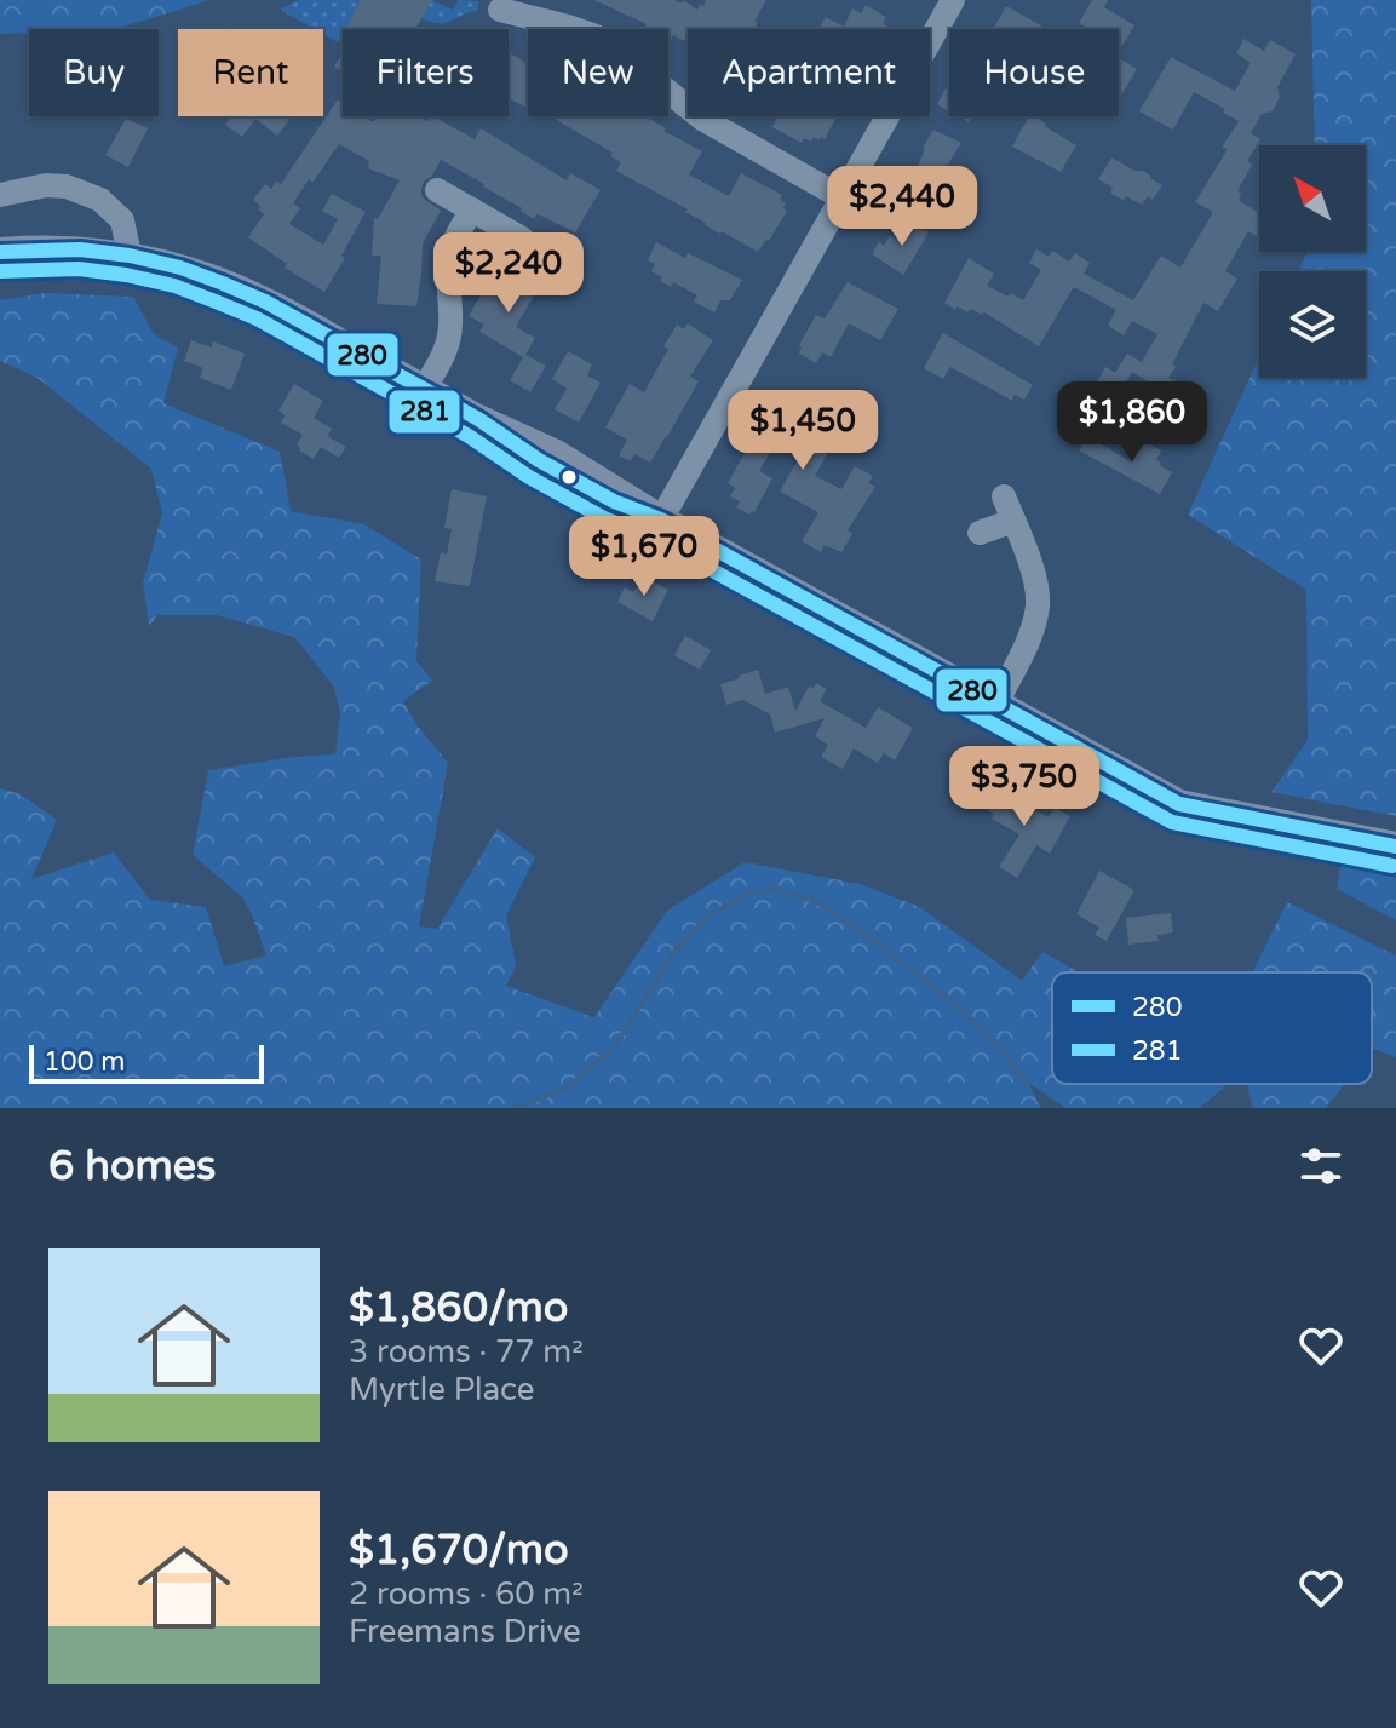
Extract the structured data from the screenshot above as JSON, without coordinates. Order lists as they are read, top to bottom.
{
  "lines": ["transit line 280", "transit line 281"],
  "legend": ["280", "281"],
  "scale_bar": "100 m",
  "north": "top left",
  "page": {
    "chip": [
      "Buy",
      "Rent",
      "Filters",
      "New",
      "Apartment",
      "House"
    ],
    "price": [
      "$2,440",
      "$2,240",
      "$1,860",
      "$1,450",
      "$1,670",
      "$3,750"
    ],
    "scale": "100 m",
    "heading": "6 homes",
    "list": [
      {
        "name": "$1,860/mo",
        "note": "3 rooms · 77 m² · Myrtle Place"
      },
      {
        "name": "$1,670/mo",
        "note": "2 rooms · 60 m² · Freemans Drive"
      }
    ]
  }
}
